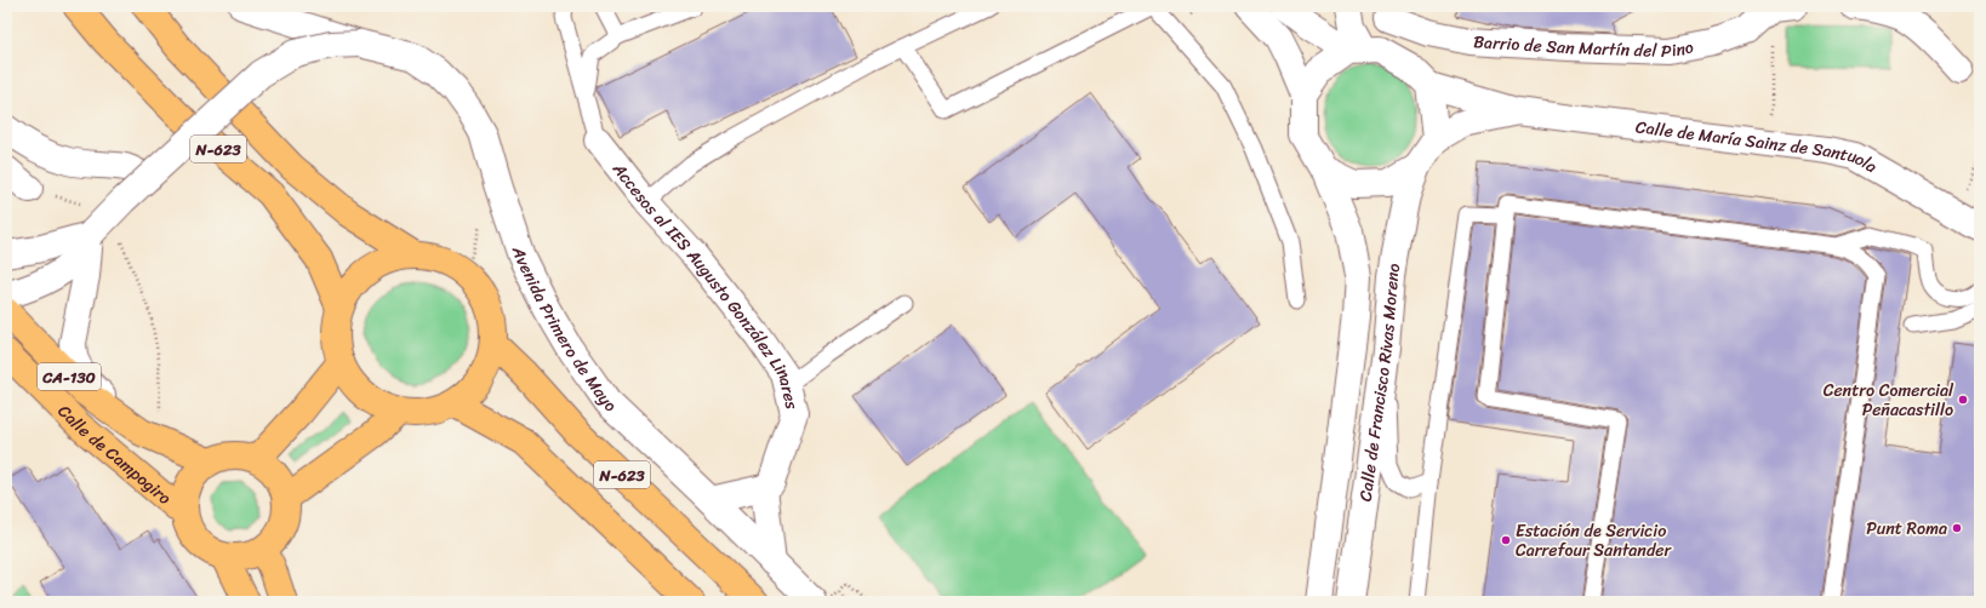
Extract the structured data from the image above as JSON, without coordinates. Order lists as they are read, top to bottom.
{
  "streets": {
    "main road": ["N-623", "CA-130", "Calle de Campogiro"],
    "street": [
      "Barrio de San Martín del Pino",
      "Calle de María Sainz de Santuola",
      "Accesos al IES Augusto González Linares",
      "Avenida Primero de Mayo",
      "Calle de Francisco Rivas Moreno"
    ]
  },
  "crossings": [
    ["Calle de María Sainz de Santuola", "Calle de Francisco Rivas Moreno"],
    ["CA-130", "Calle de Campogiro"]
  ],
  "places": ["Centro Comercial Peñacastillo", "Punt Roma", "Estación de Servicio Carrefour Santander"]
}
